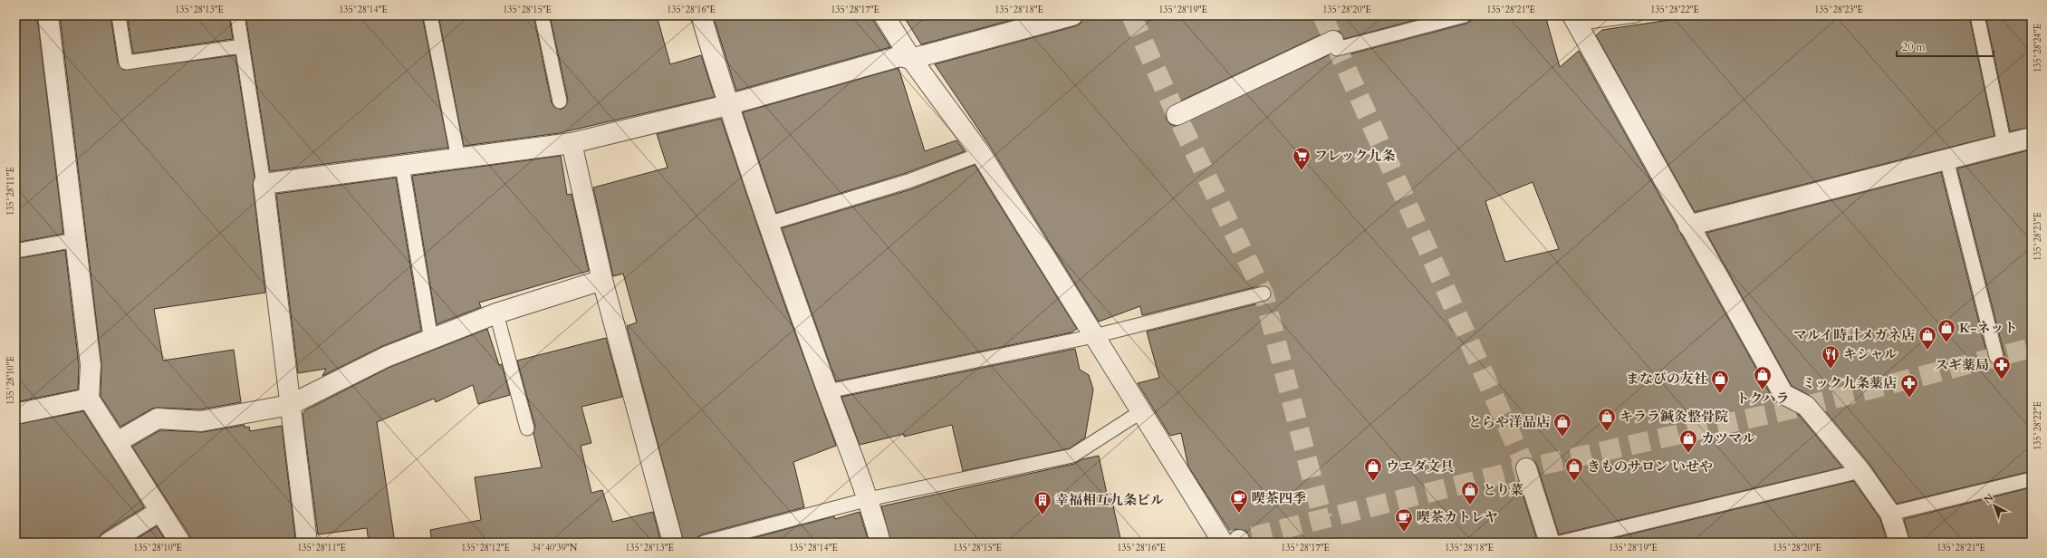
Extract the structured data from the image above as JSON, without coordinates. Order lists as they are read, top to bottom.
{
  "places": {
    "supermarket": ["フレック九条"],
    "shop": [
      "K-ネット",
      "マルイ時計メガネ店",
      "トクハラ",
      "まなびの友社",
      "キララ鍼灸整骨院",
      "とらや洋品店",
      "カツマル",
      "ウエダ文具",
      "きものサロン いせや",
      "とり菜"
    ],
    "restaurant": ["キシャル"],
    "pharmacy": ["スギ薬局", "ミック九条薬店"],
    "cafe": ["喫茶四季", "喫茶カトレヤ"],
    "building": ["幸福相互九条ビル"]
  },
  "scale_bar": "20 m",
  "north": "top left",
  "coordinates": [
    "135°28'13\"E",
    "135°28'14\"E",
    "135°28'15\"E",
    "135°28'16\"E",
    "135°28'17\"E",
    "135°28'18\"E",
    "135°28'19\"E",
    "135°28'20\"E",
    "135°28'21\"E",
    "135°28'22\"E",
    "135°28'23\"E",
    "135°28'24\"E",
    "135°28'11\"E",
    "135°28'10\"E",
    "135°28'12\"E",
    "34°40'39\"N"
  ]
}
